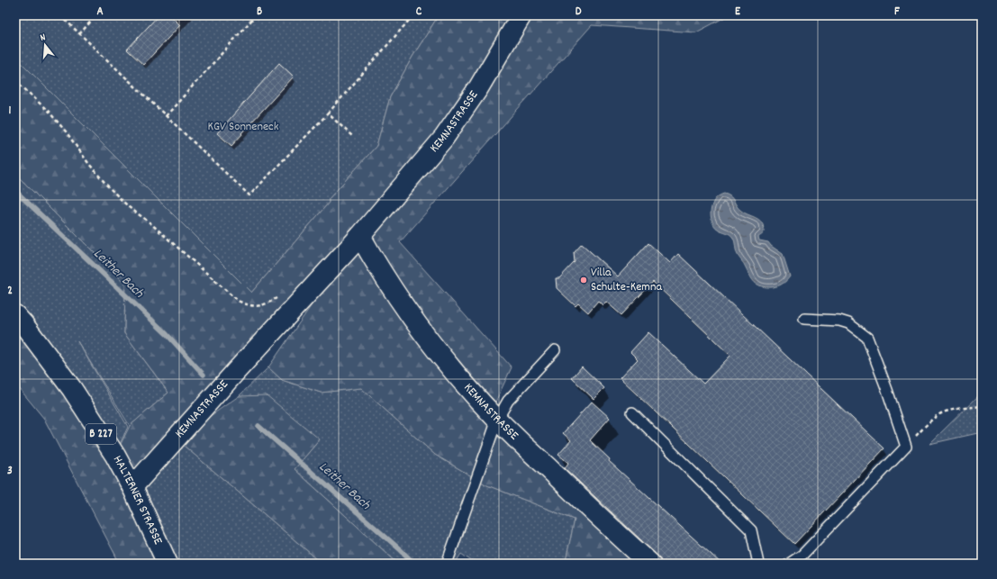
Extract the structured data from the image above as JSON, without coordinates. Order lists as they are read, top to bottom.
{
  "streets": {
    "street": ["KEMNASTRASSE", "B 227", "HALTERNER STRASSE"]
  },
  "crossings": [
    ["KEMNASTRASSE", "HALTERNER STRASSE"]
  ],
  "water": ["Leither Bach"],
  "parks": ["KGV Sonneneck"],
  "places": ["Villa Schulte-Kemna"],
  "north": "top",
  "grid": {
    "columns": [
      "A",
      "B",
      "C",
      "D",
      "E",
      "F"
    ],
    "rows": ["1", "2", "3"]
  }
}
